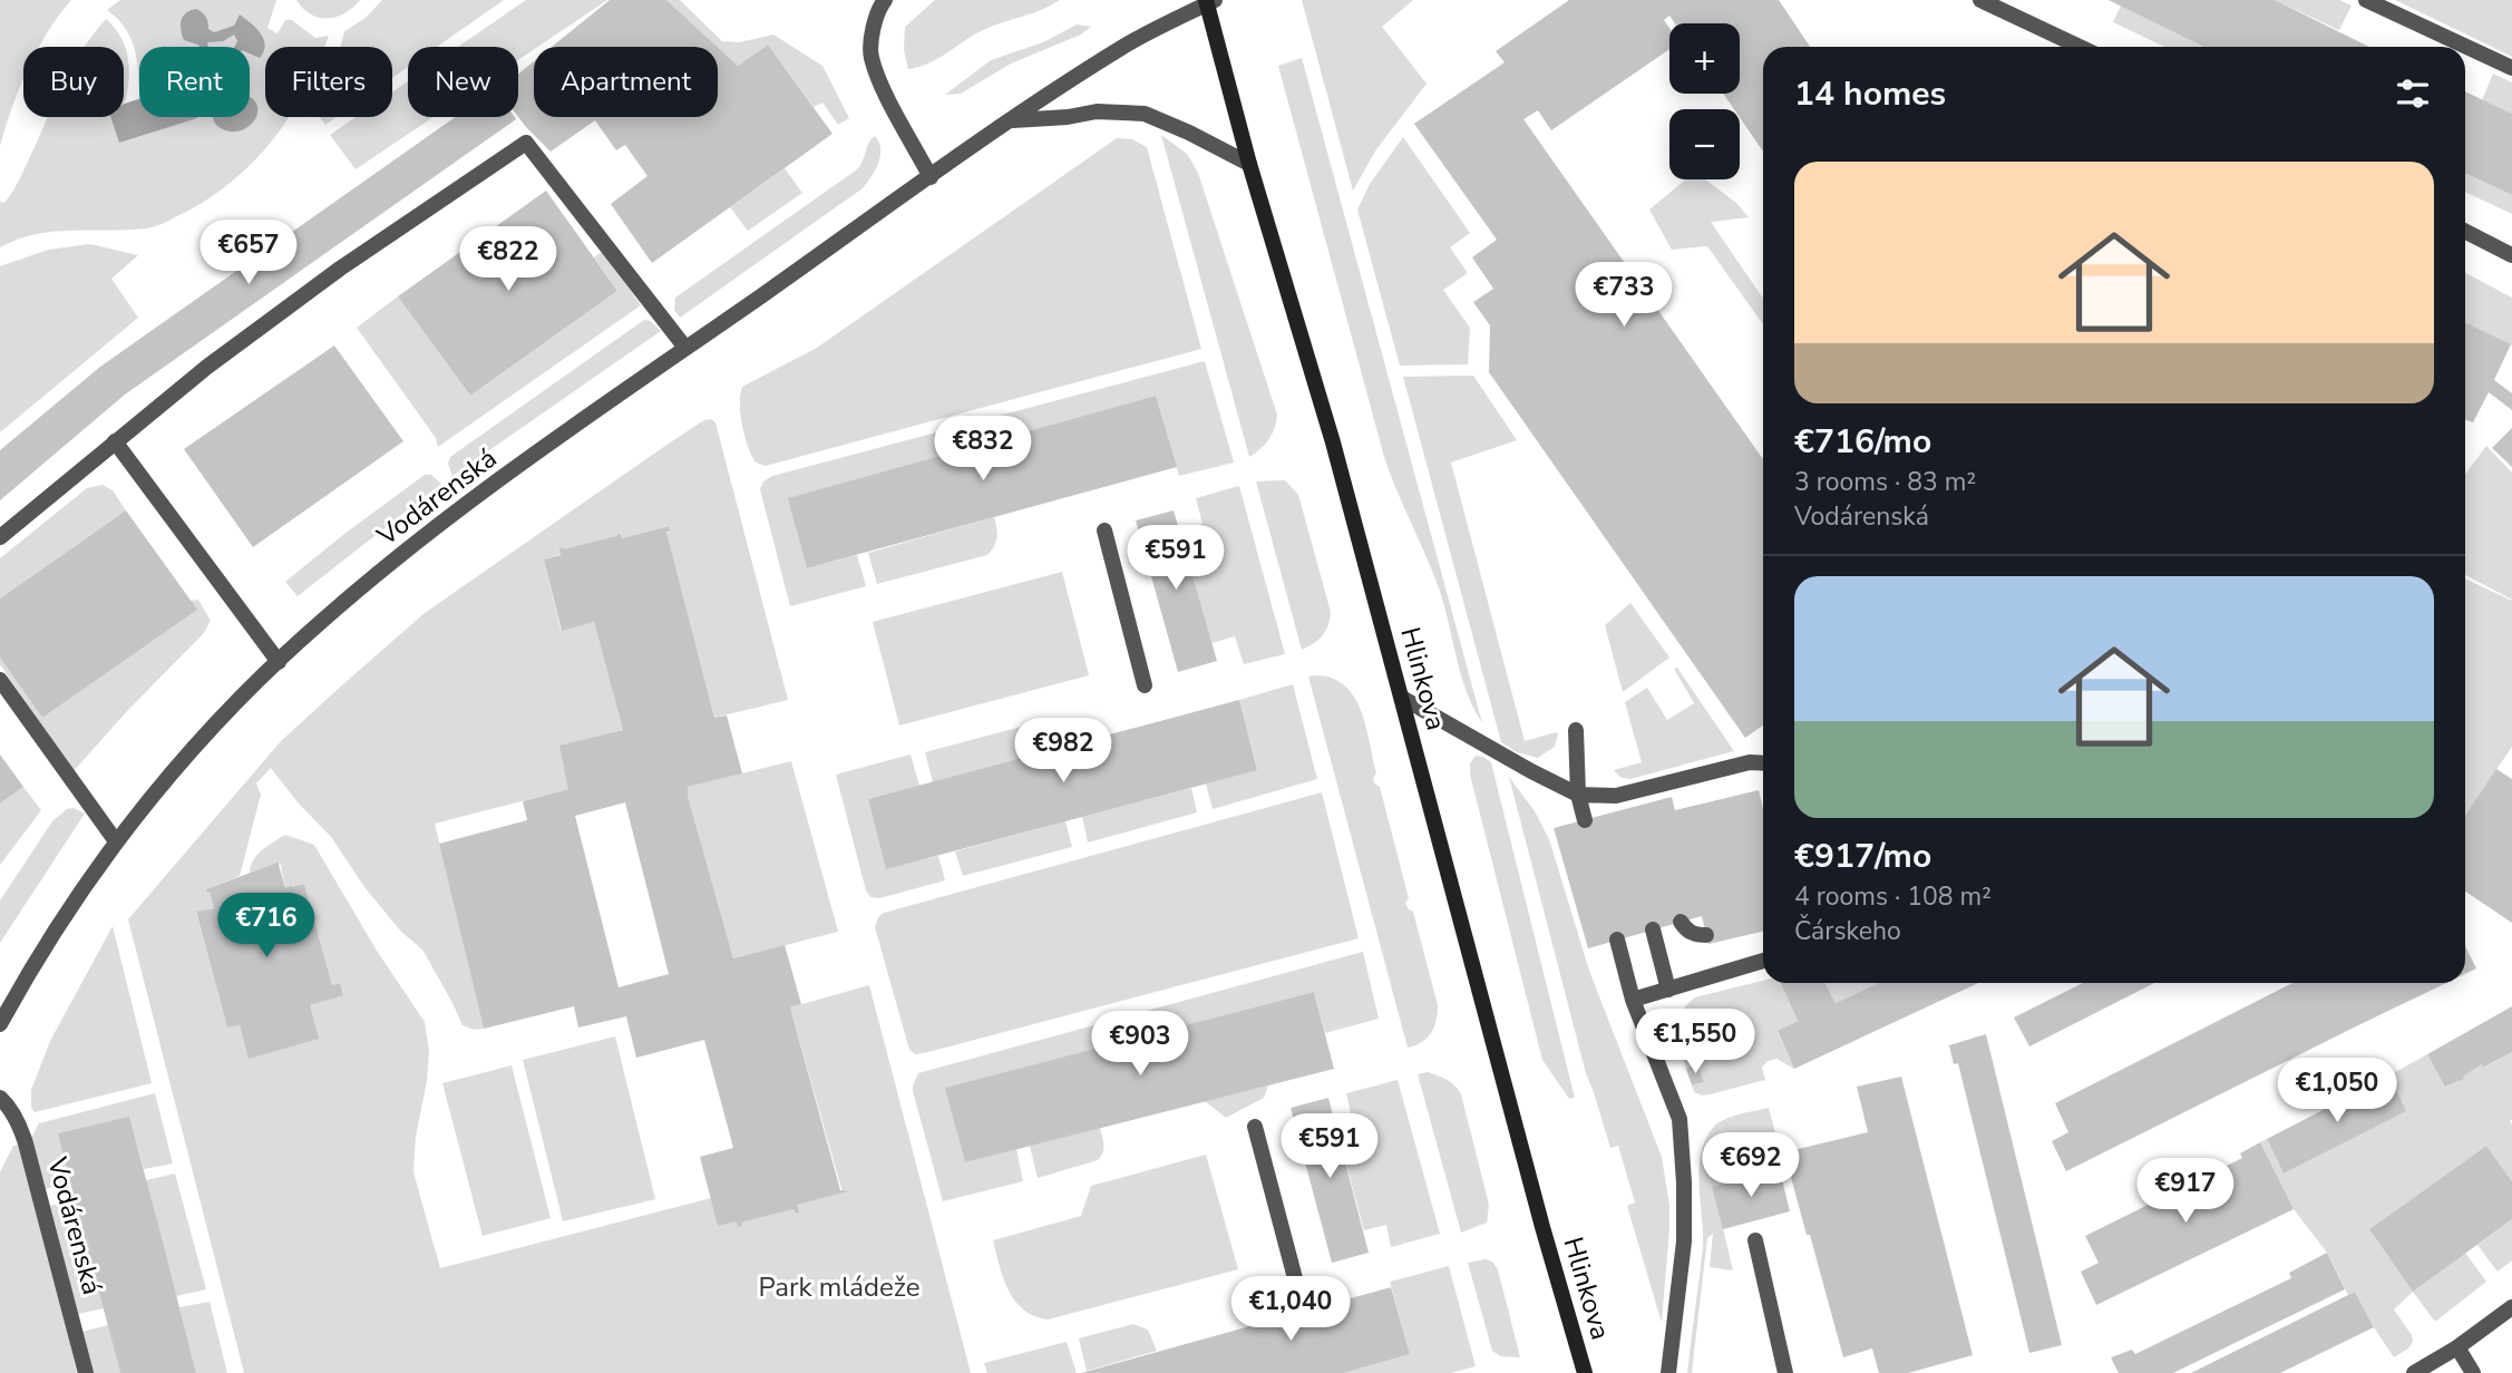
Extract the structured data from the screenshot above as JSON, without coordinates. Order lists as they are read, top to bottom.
{
  "streets": {
    "main road": ["Hlinkova"],
    "street": ["Vodárenská"]
  },
  "crossings": [
    ["Vodárenská", "Hlinkova"]
  ],
  "parks": ["Park mládeže"],
  "page": {
    "map_buttons": ["+", "−"],
    "chip": [
      "Buy",
      "Rent",
      "Filters",
      "New",
      "Apartment"
    ],
    "heading": "14 homes",
    "list": [
      {
        "name": "€716/mo",
        "note": "3 rooms · 83 m² · Vodárenská"
      },
      {
        "name": "€917/mo",
        "note": "4 rooms · 108 m² · Čárskeho"
      }
    ],
    "price": [
      "€657",
      "€822",
      "€733",
      "€832",
      "€591",
      "€982",
      "€716",
      "€1,550",
      "€903",
      "€1,050",
      "€591",
      "€692",
      "€917",
      "€1,040"
    ]
  }
}
